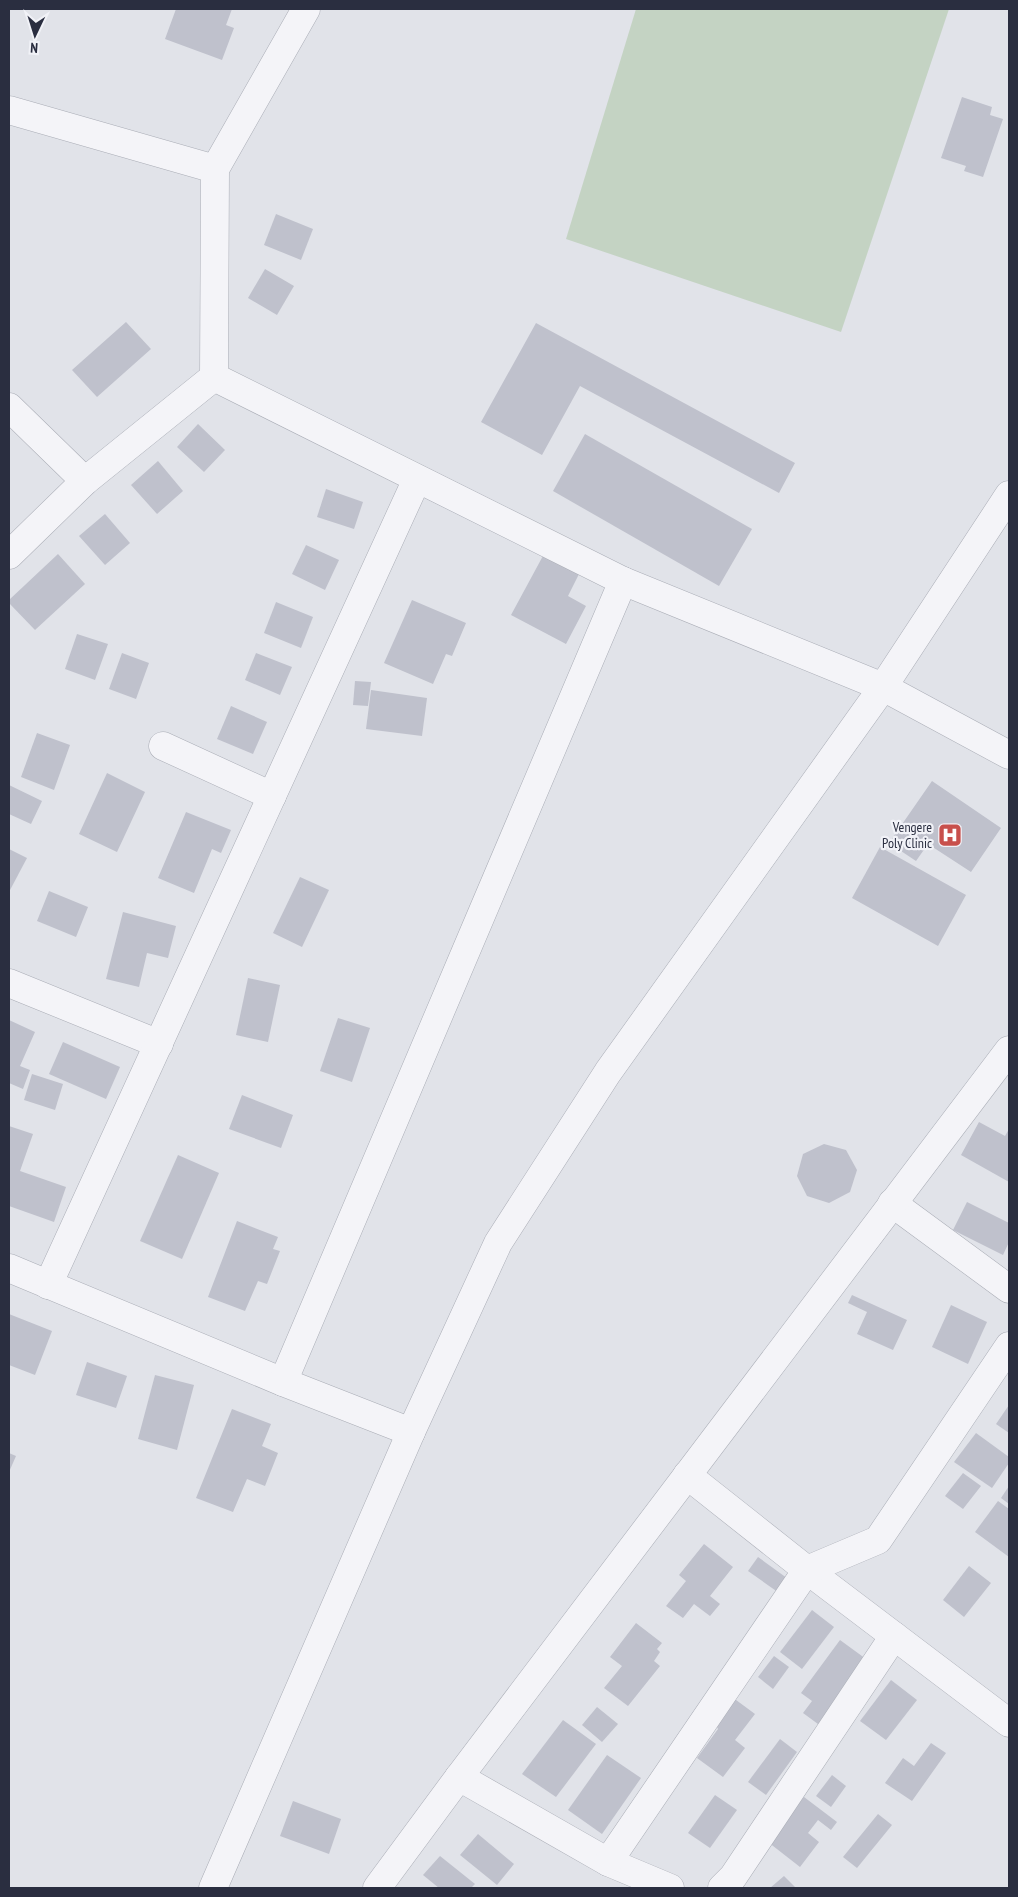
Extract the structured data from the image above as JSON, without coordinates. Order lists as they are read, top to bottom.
{
  "places": {
    "hospital": ["Vengere Poly Clinic"]
  },
  "north": "bottom"
}
